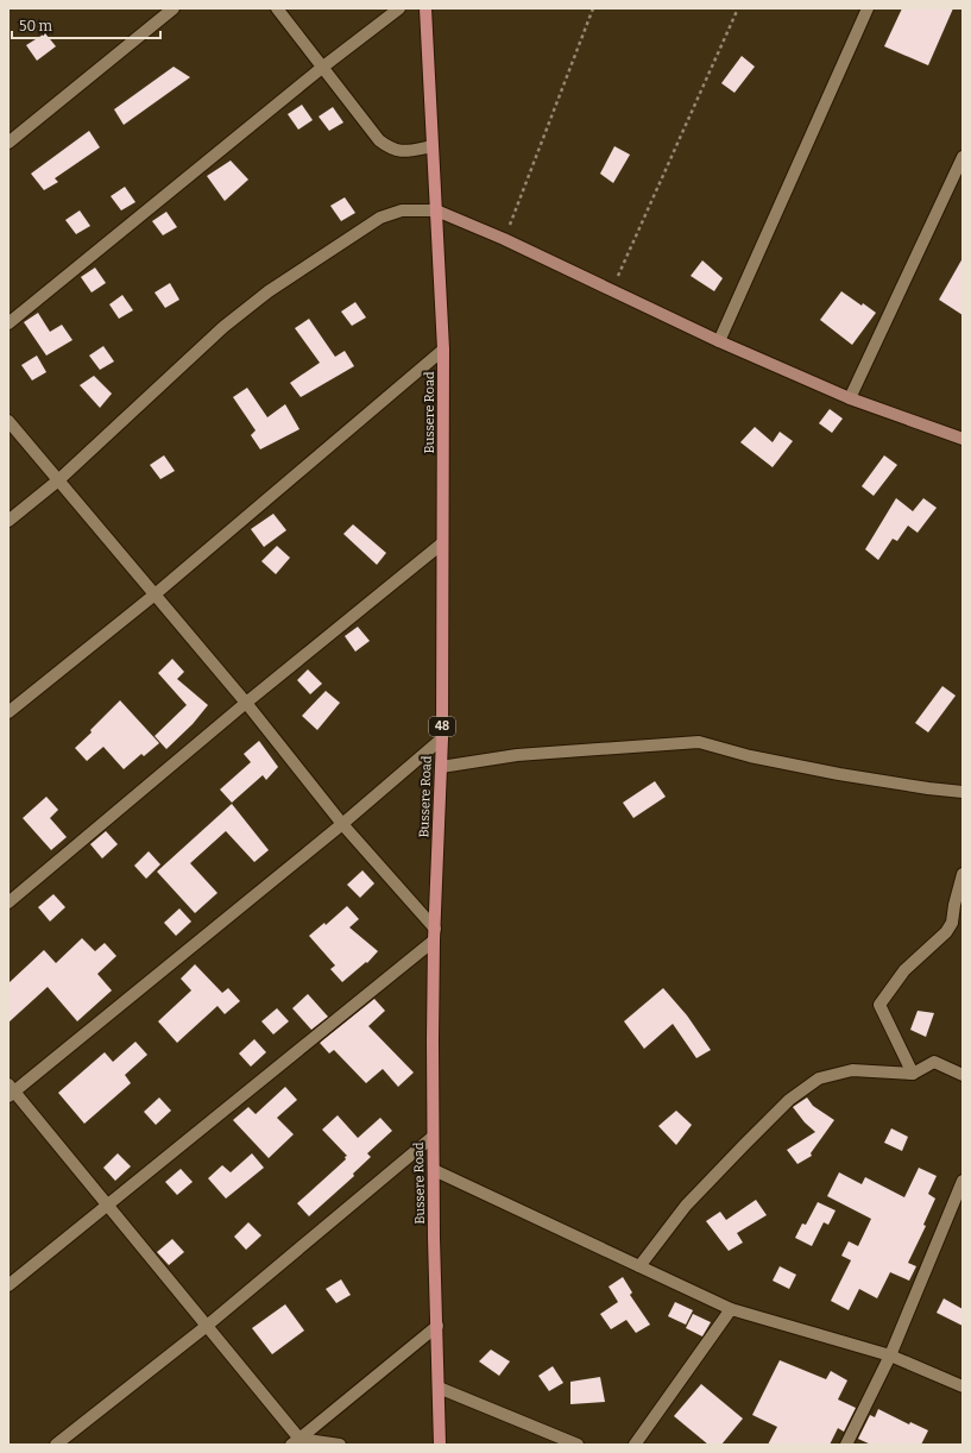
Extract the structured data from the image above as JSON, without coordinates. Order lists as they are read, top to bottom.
{
  "streets": {
    "main road": ["Bussere Road", "48"]
  },
  "scale_bar": "50 m"
}
